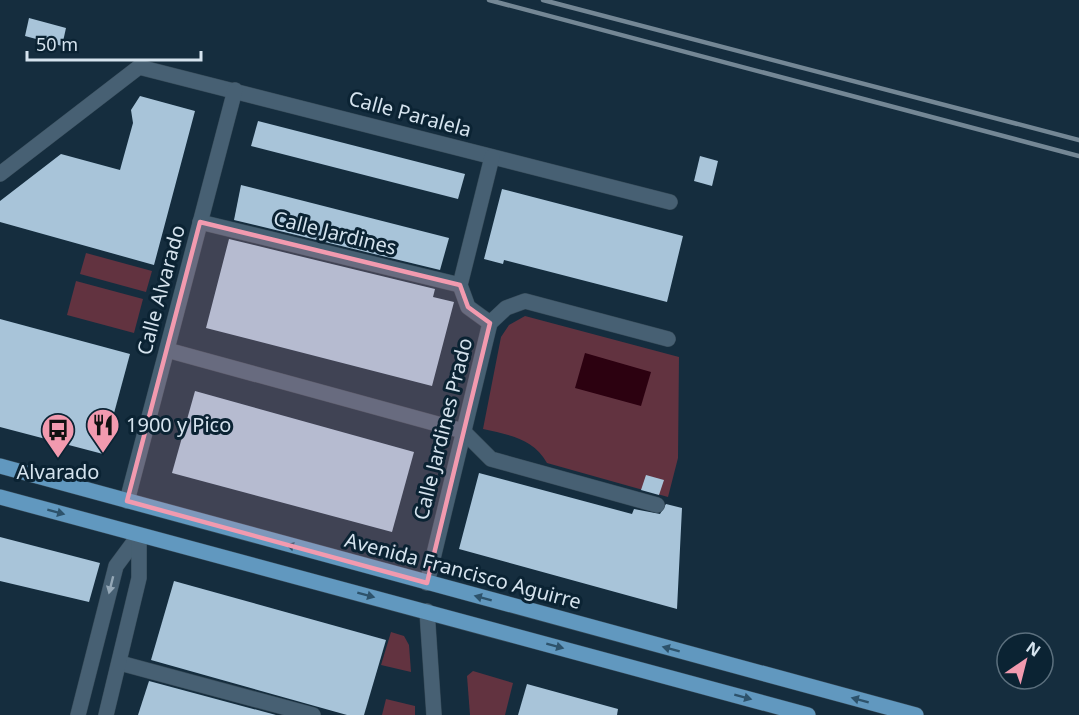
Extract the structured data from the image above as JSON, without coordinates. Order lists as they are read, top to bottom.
{
  "streets": {
    "main road": ["Avenida Francisco Aguirre"],
    "street": [
      "Calle Paralela",
      "Calle Jardines",
      "Calle Alvarado",
      "Calle Jardines Prado"
    ]
  },
  "crossings": [
    ["Calle Paralela", "Calle Alvarado"],
    ["Calle Jardines", "Calle Alvarado"],
    ["Calle Jardines", "Calle Jardines Prado"],
    ["Calle Alvarado", "Avenida Francisco Aguirre"],
    ["Calle Jardines Prado", "Avenida Francisco Aguirre"]
  ],
  "places": {
    "restaurant": ["1900 y Pico"],
    "bus stop": ["Alvarado"]
  },
  "scale_bar": "50 m",
  "north": "top right"
}
